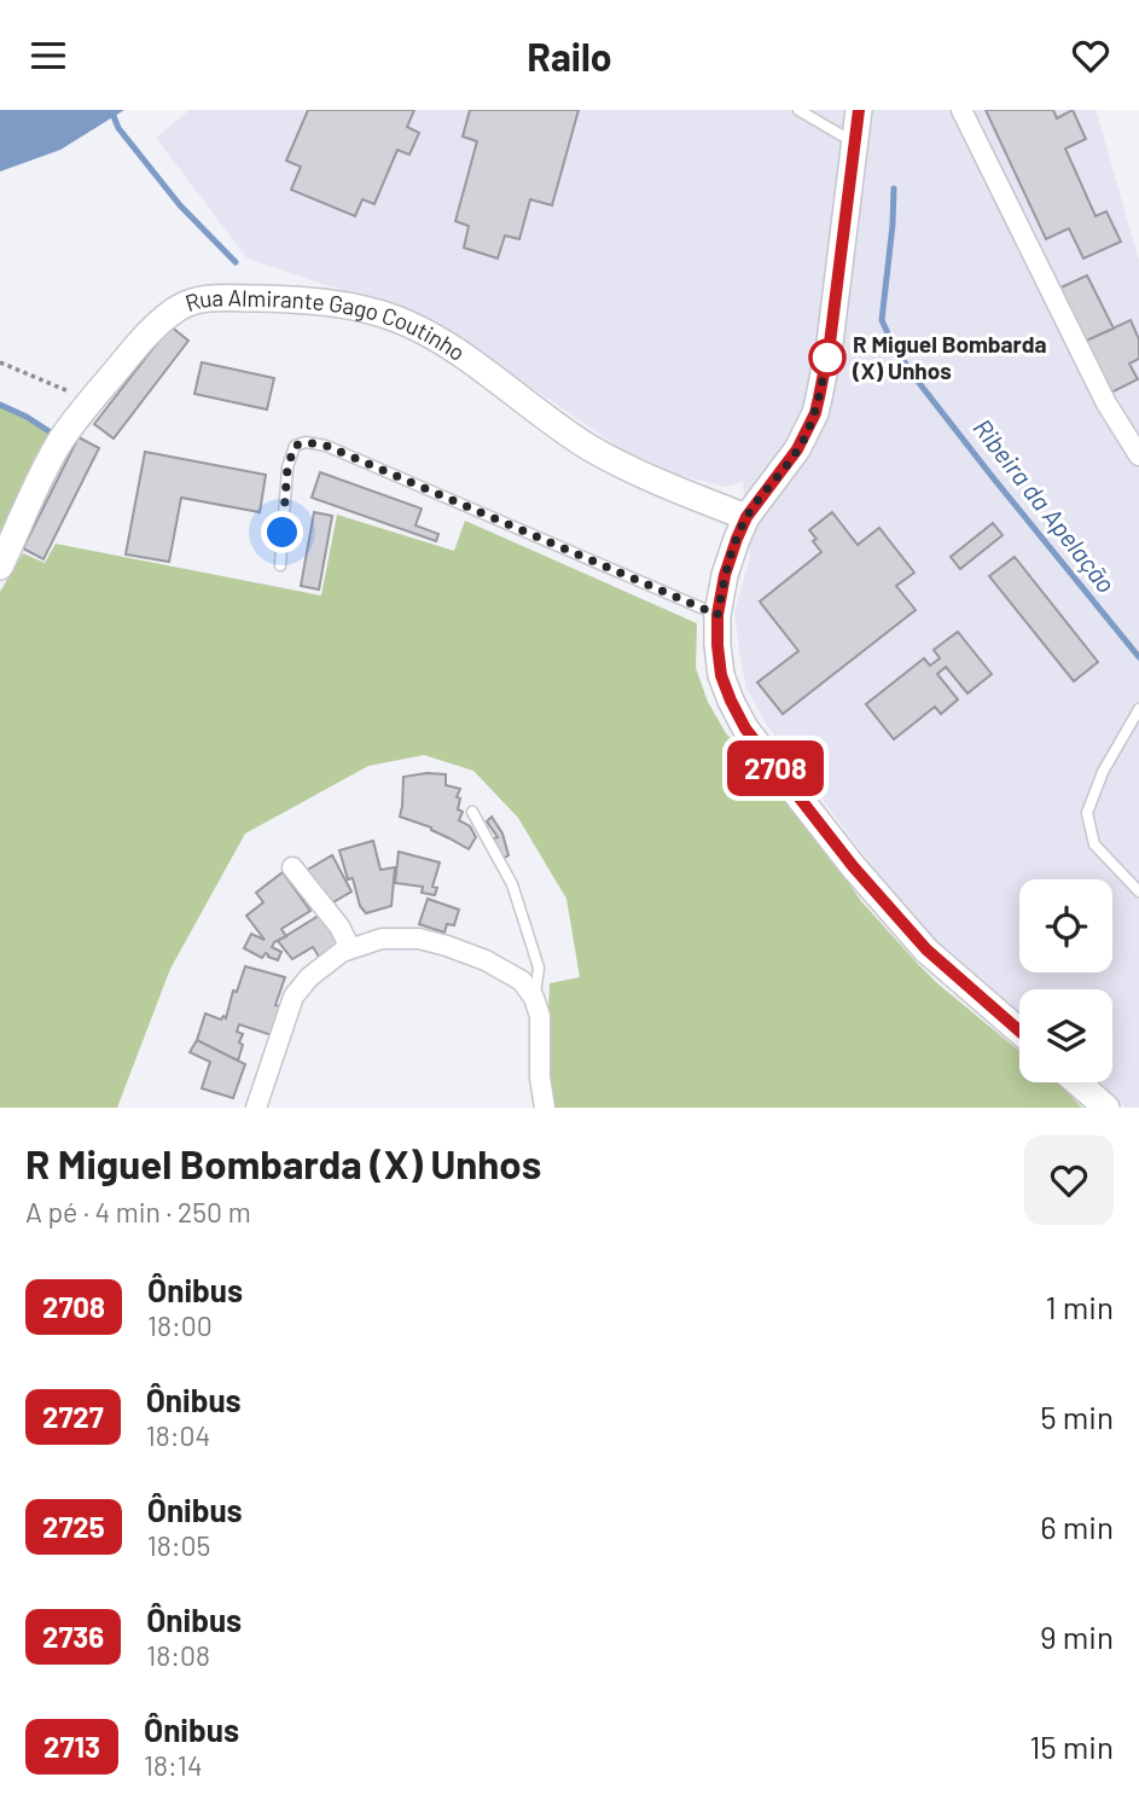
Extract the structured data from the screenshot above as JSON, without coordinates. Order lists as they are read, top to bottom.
{
  "streets": {
    "main road": ["Rua Almirante Gago Coutinho"]
  },
  "water": ["Ribeira da Apelação"],
  "places": ["R Miguel Bombarda (X) Unhos"],
  "lines": ["bus line 2708"],
  "page": {
    "header": "Railo",
    "on_map": "2708",
    "heading": ["R Miguel Bombarda (X) Unhos", "A pé · 4 min · 250 m"],
    "list": [
      {
        "mark": "2708",
        "name": "Ônibus",
        "note": "18:00",
        "value": "1 min"
      },
      {
        "mark": "2727",
        "name": "Ônibus",
        "note": "18:04",
        "value": "5 min"
      },
      {
        "mark": "2725",
        "name": "Ônibus",
        "note": "18:05",
        "value": "6 min"
      },
      {
        "mark": "2736",
        "name": "Ônibus",
        "note": "18:08",
        "value": "9 min"
      },
      {
        "mark": "2713",
        "name": "Ônibus",
        "note": "18:14",
        "value": "15 min"
      }
    ]
  }
}
